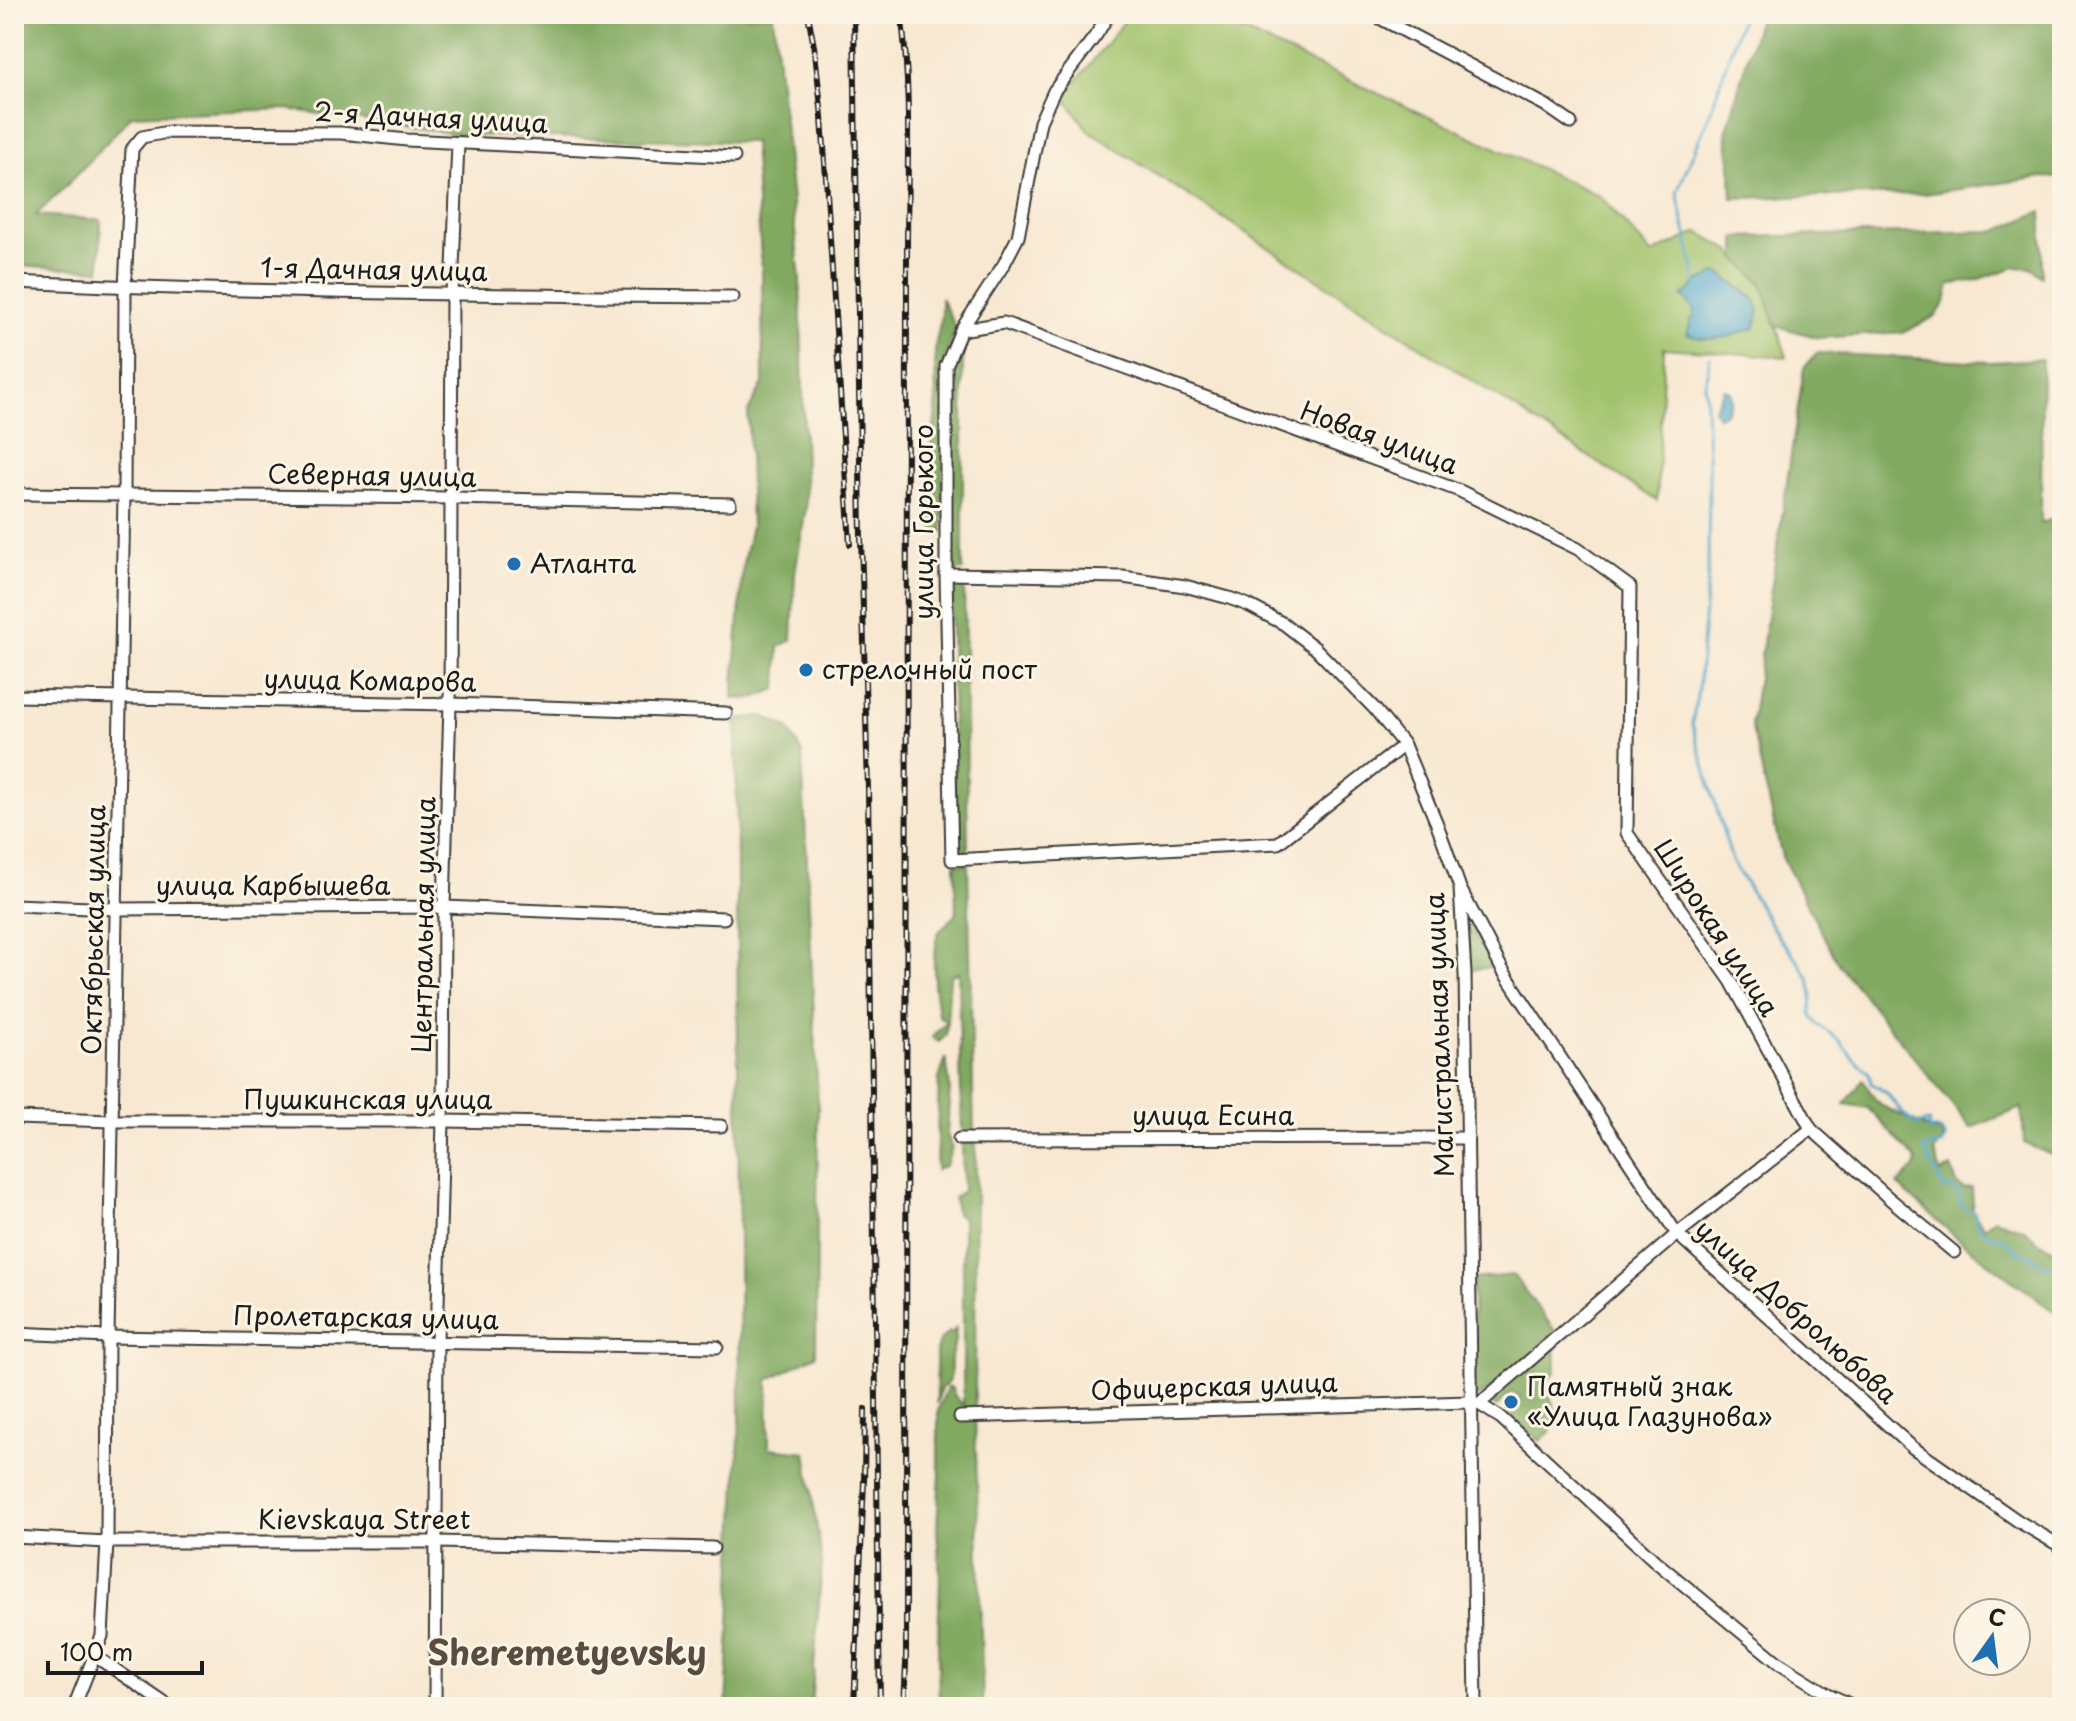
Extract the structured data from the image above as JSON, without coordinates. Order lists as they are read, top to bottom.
{
  "streets": {
    "street": [
      "2-я Дачная улица",
      "1-я Дачная улица",
      "Новая улица",
      "Северная улица",
      "улица Горького",
      "улица Комарова",
      "улица Карбышева",
      "Центральная улица",
      "Широкая улица",
      "Октябрьская улица",
      "Магистральная улица",
      "Пушкинская улица",
      "улица Есина",
      "улица Добролюбова",
      "Пролетарская улица",
      "Офицерская улица",
      "Kievskaya Street"
    ]
  },
  "crossings": [
    ["2-я Дачная улица", "Центральная улица"],
    ["2-я Дачная улица", "Октябрьская улица"],
    ["1-я Дачная улица", "Центральная улица"],
    ["1-я Дачная улица", "Октябрьская улица"],
    ["Новая улица", "улица Горького"],
    ["Новая улица", "Широкая улица"],
    ["Северная улица", "Центральная улица"],
    ["Северная улица", "Октябрьская улица"],
    ["улица Горького", "Магистральная улица"],
    ["улица Комарова", "Центральная улица"],
    ["улица Комарова", "Октябрьская улица"],
    ["улица Карбышева", "Центральная улица"],
    ["улица Карбышева", "Октябрьская улица"],
    ["Центральная улица", "Пушкинская улица"],
    ["Центральная улица", "Пролетарская улица"],
    ["Центральная улица", "Kievskaya Street"],
    ["Октябрьская улица", "Пушкинская улица"],
    ["Октябрьская улица", "Пролетарская улица"],
    ["Октябрьская улица", "Kievskaya Street"],
    ["Магистральная улица", "улица Есина"],
    ["Магистральная улица", "улица Добролюбова"],
    ["Магистральная улица", "Офицерская улица"]
  ],
  "districts": ["Sheremetyevsky"],
  "places": ["Атланта", "стрелочный пост", "Памятный знак «Улица Глазунова»"],
  "scale_bar": "100 m",
  "north": "top"
}
